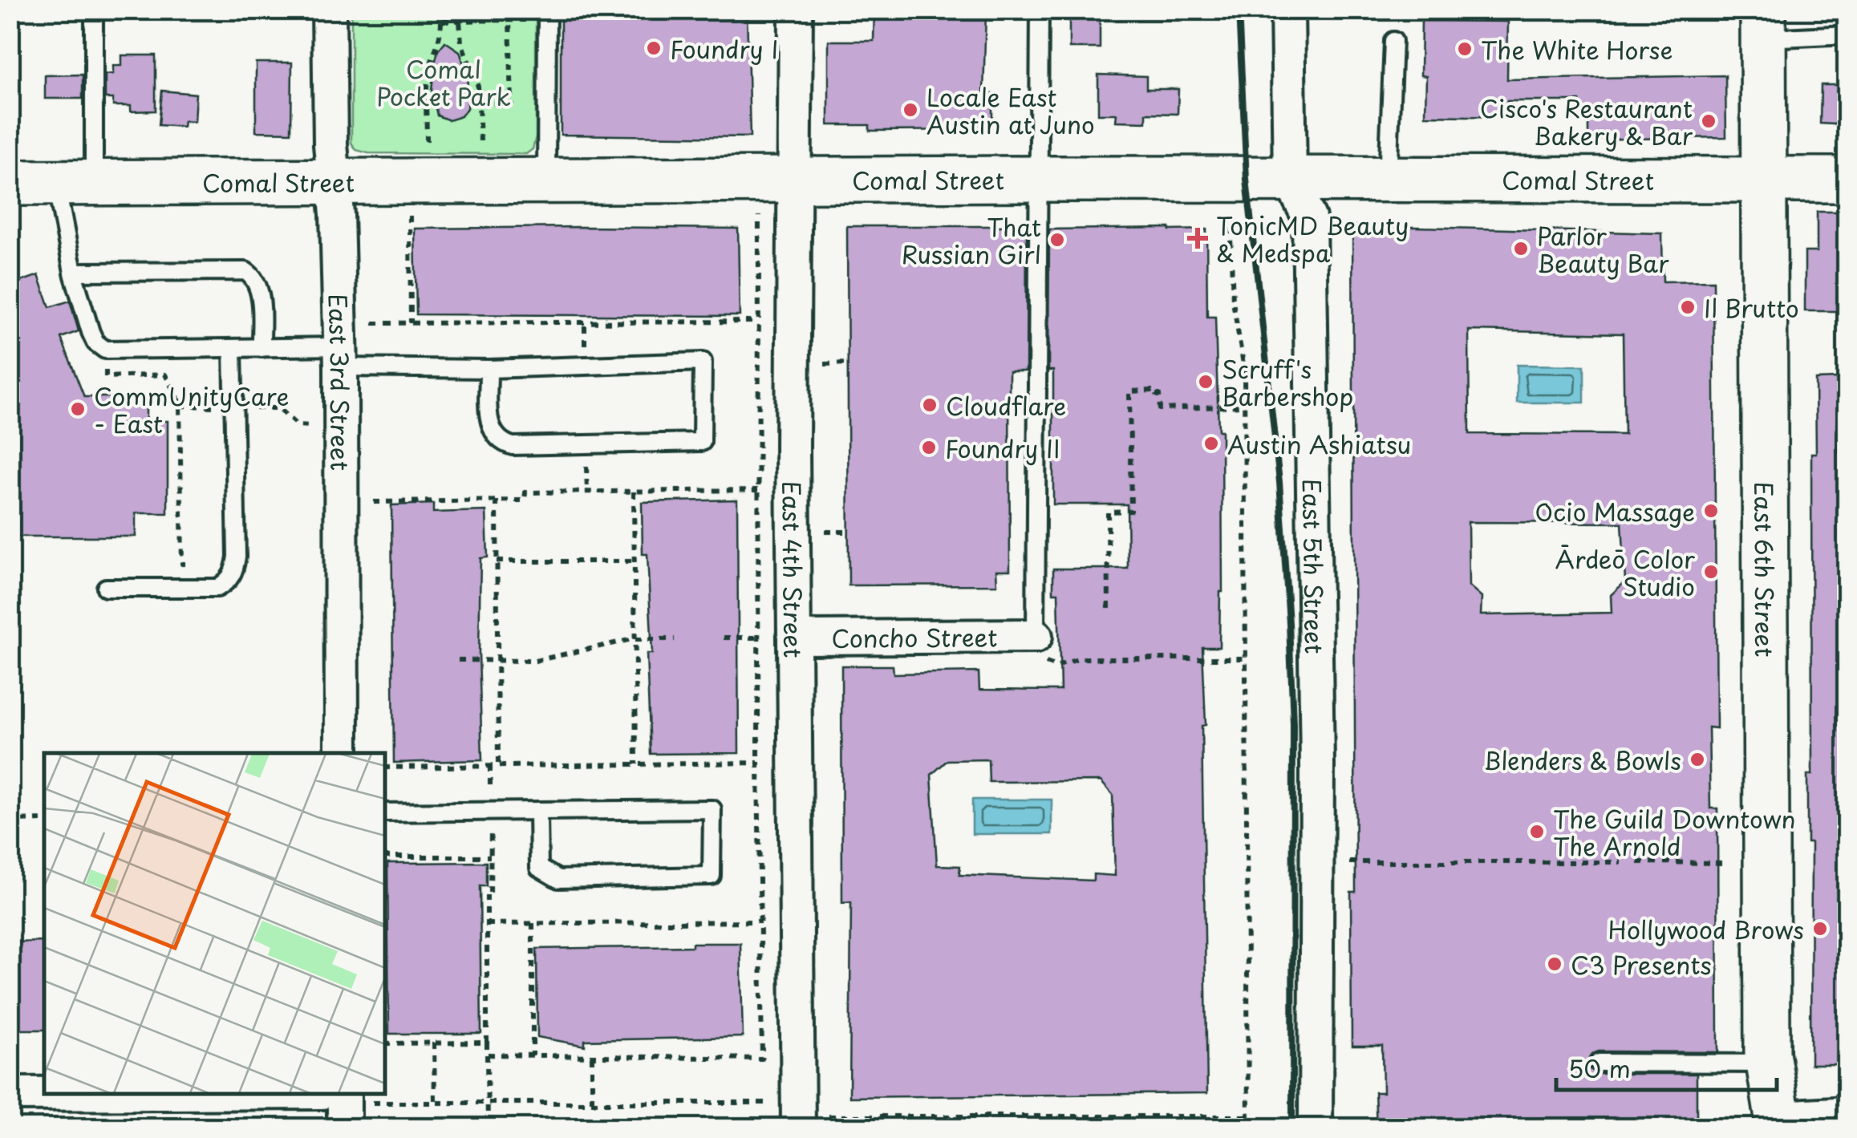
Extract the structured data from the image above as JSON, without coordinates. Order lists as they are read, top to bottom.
{
  "streets": {
    "street": [
      "Comal Street",
      "East 3rd Street",
      "East 5th Street",
      "East 4th Street",
      "East 6th Street",
      "Concho Street"
    ]
  },
  "crossings": [
    ["Comal Street", "East 3rd Street"],
    ["Comal Street", "East 5th Street"],
    ["Comal Street", "East 4th Street"],
    ["Comal Street", "East 6th Street"],
    ["East 4th Street", "Concho Street"]
  ],
  "parks": ["Comal Pocket Park"],
  "places": {
    "other": [
      "Foundry I",
      "The White Horse",
      "Locale East Austin at Juno",
      "Cisco's Restaurant Bakery & Bar",
      "That Russian Girl",
      "Parlor Beauty Bar",
      "Il Brutto",
      "Scruff's Barbershop",
      "Cloudflare",
      "CommUnityCare - East",
      "Austin Ashiatsu",
      "Foundry II",
      "Ocio Massage",
      "Ārdeō Color Studio",
      "Blenders & Bowls",
      "The Guild Downtown The Arnold",
      "Hollywood Brows",
      "C3 Presents"
    ],
    "health": ["TonicMD Beauty & Medspa"]
  },
  "scale_bar": "50 m"
}
